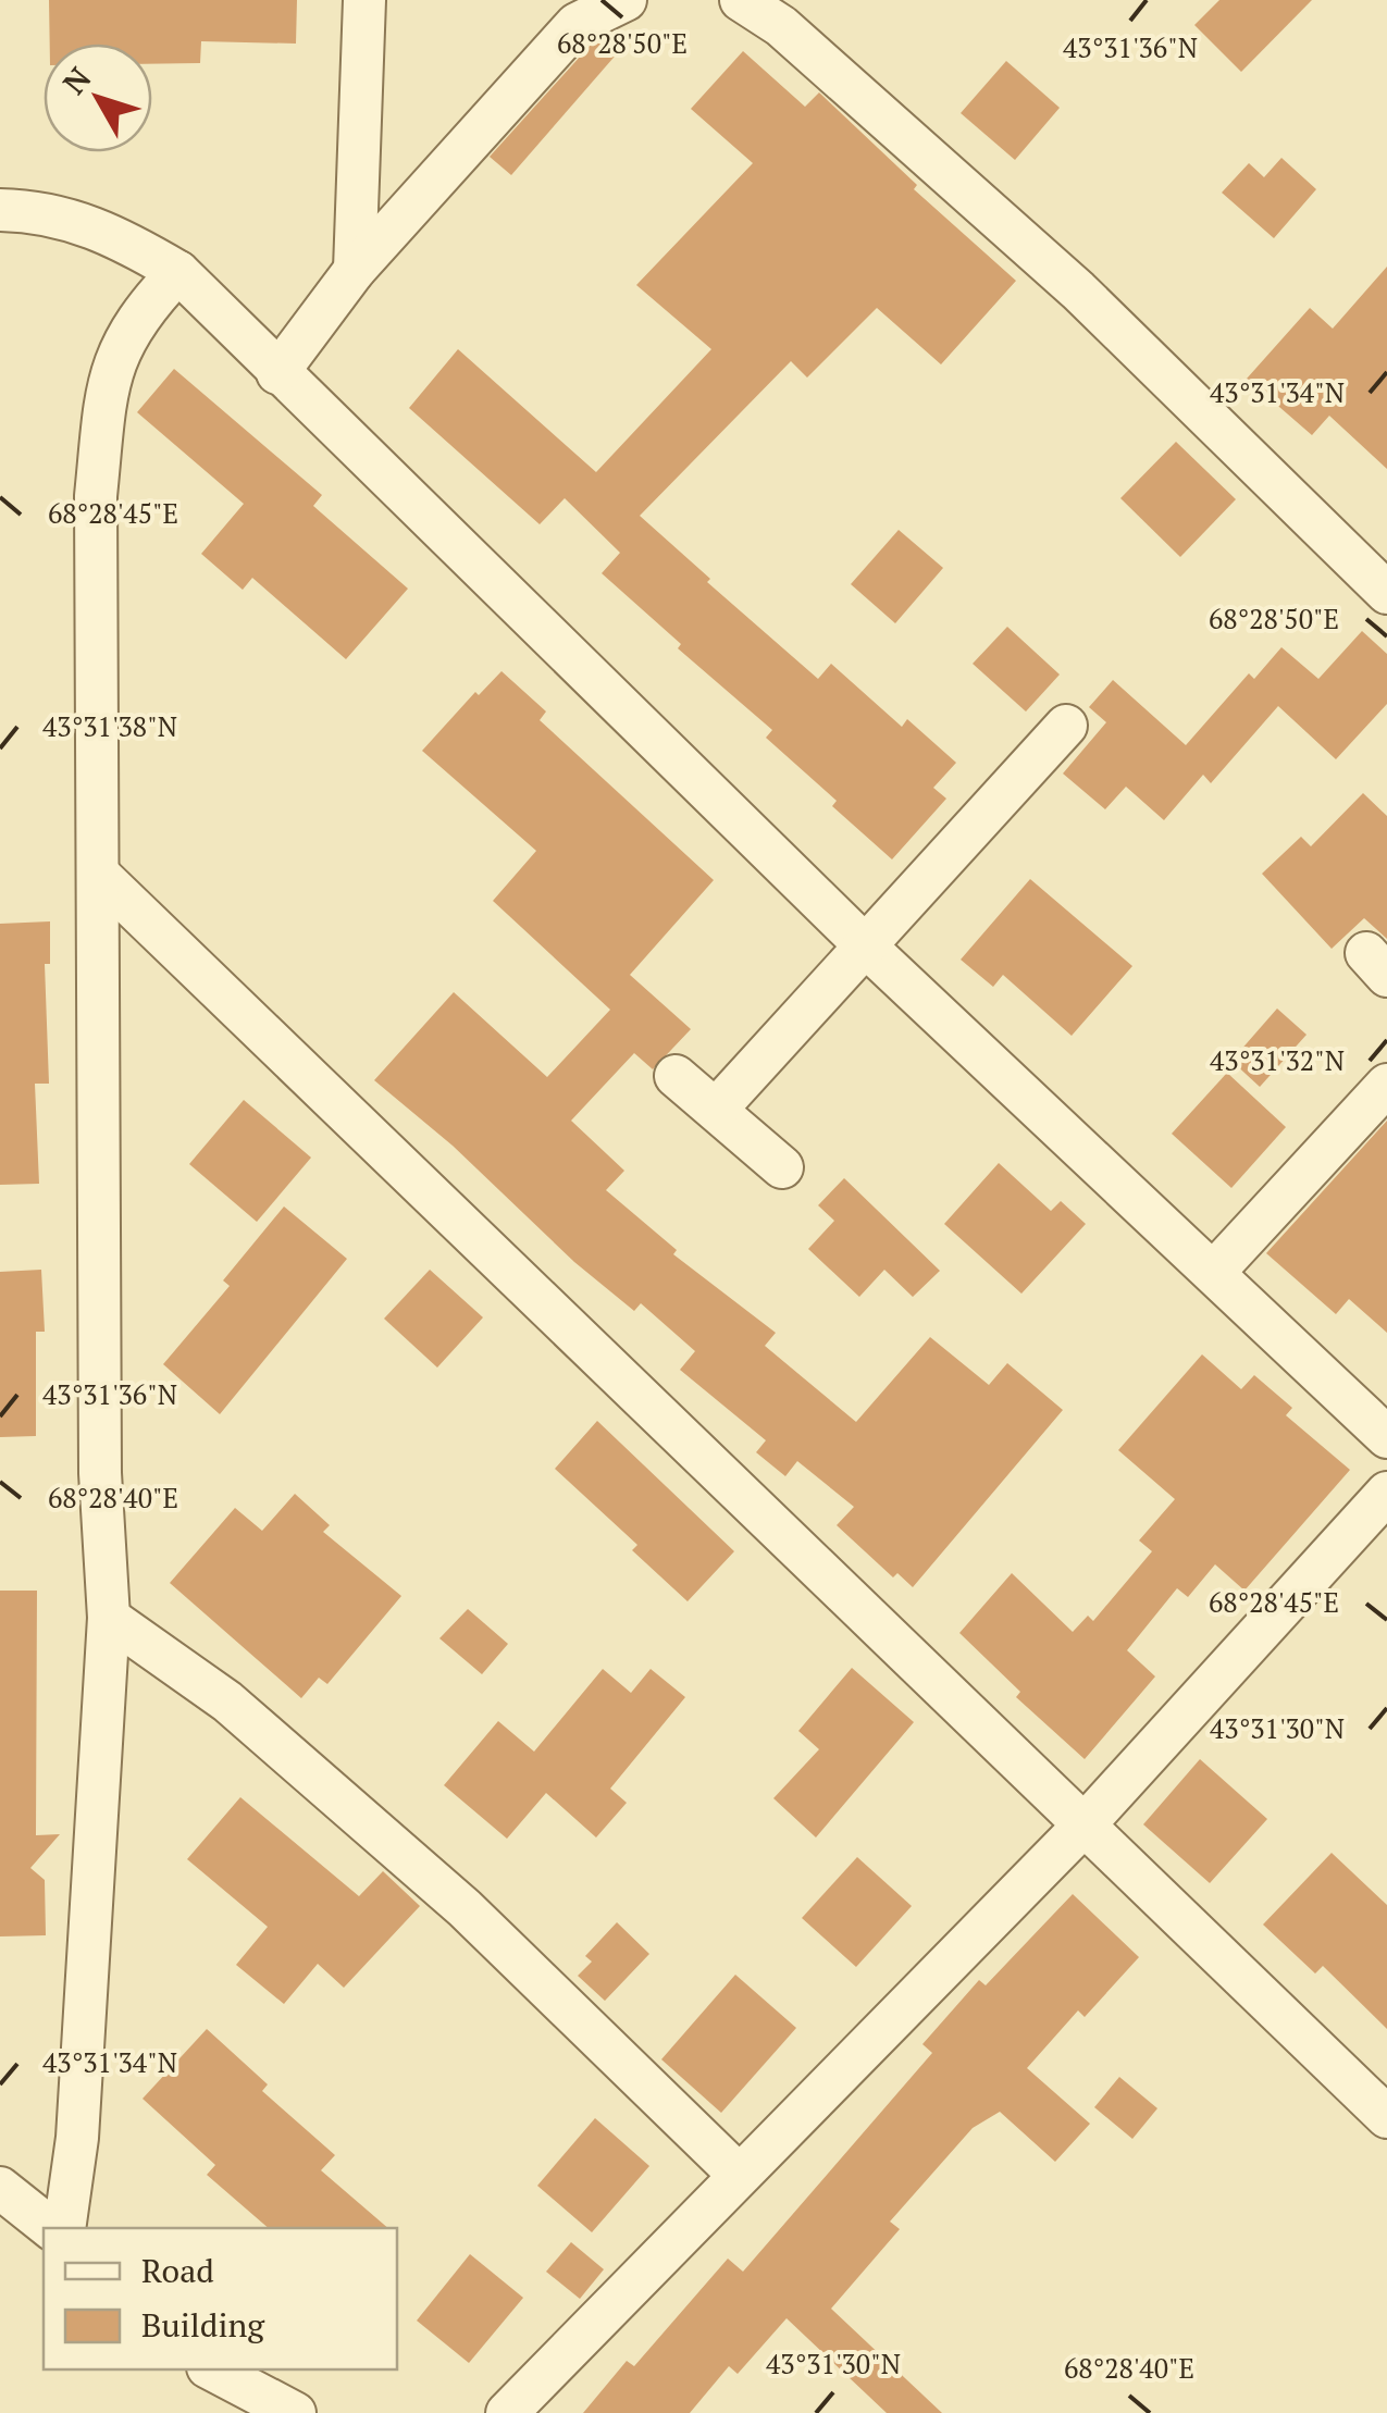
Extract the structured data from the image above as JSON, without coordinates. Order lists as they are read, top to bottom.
{
  "legend": ["Road", "Building"],
  "north": "top left",
  "coordinates": [
    "68°28'50\"E",
    "43°31'36\"N",
    "43°31'34\"N",
    "68°28'45\"E",
    "43°31'38\"N",
    "43°31'32\"N",
    "68°28'40\"E",
    "43°31'30\"N"
  ]
}
